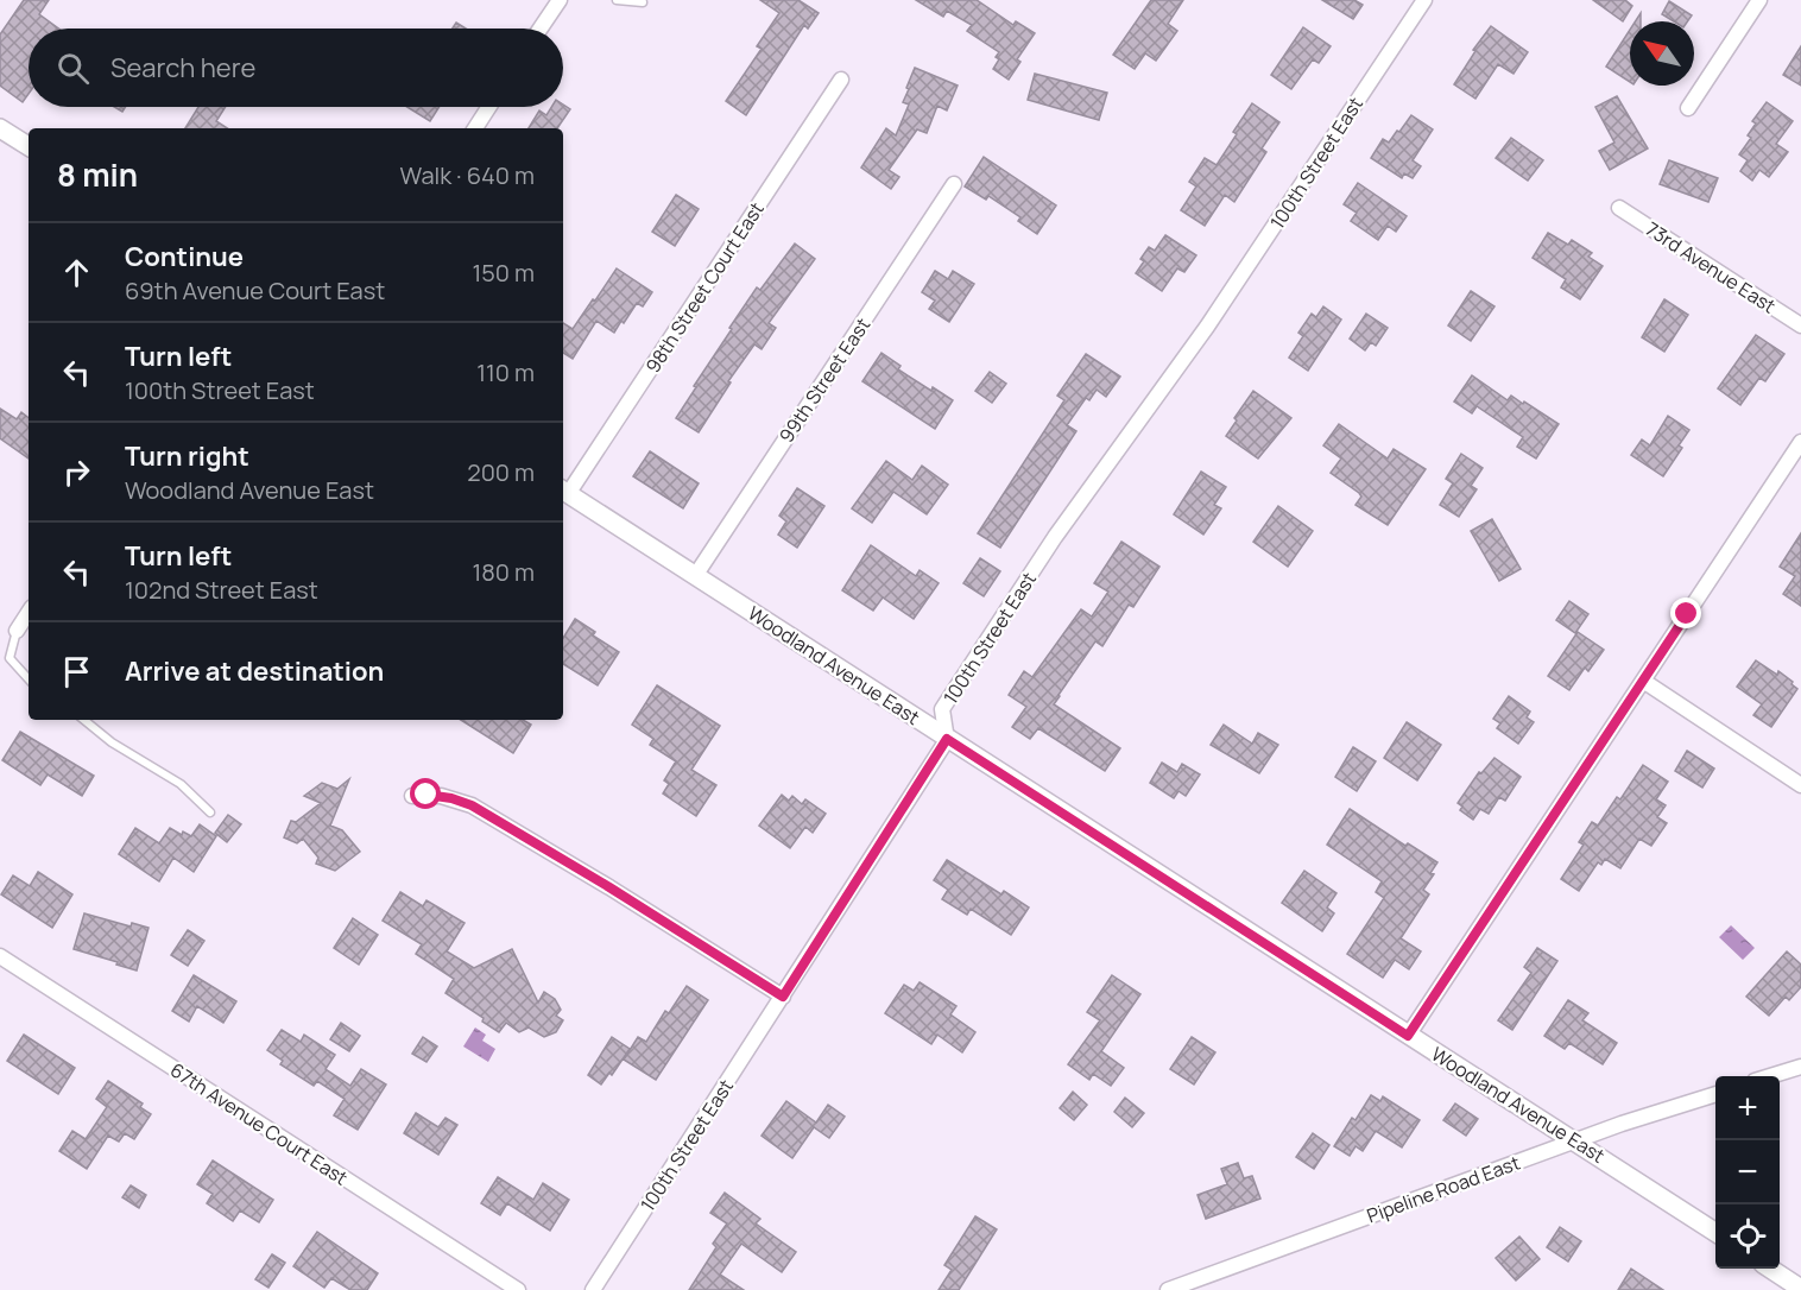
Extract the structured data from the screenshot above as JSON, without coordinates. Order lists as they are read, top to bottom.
{
  "streets": {
    "street": [
      "100th Street East",
      "73rd Avenue East",
      "98th Street Court East",
      "99th Street East",
      "Woodland Avenue East",
      "67th Avenue Court East",
      "Pipeline Road East"
    ]
  },
  "crossings": [
    ["100th Street East", "Woodland Avenue East"],
    ["98th Street Court East", "Woodland Avenue East"],
    ["99th Street East", "Woodland Avenue East"],
    ["Woodland Avenue East", "Pipeline Road East"]
  ],
  "north": "top left",
  "page": {
    "search": "Search here",
    "heading": ["8 min", "Walk · 640 m"],
    "list": [
      ["Continue", "69th Avenue Court East", "150 m"],
      ["Turn left", "100th Street East", "110 m"],
      ["Turn right", "Woodland Avenue East", "200 m"],
      ["Turn left", "102nd Street East", "180 m"],
      "Arrive at destination"
    ],
    "map_buttons": ["+", "−"]
  }
}
